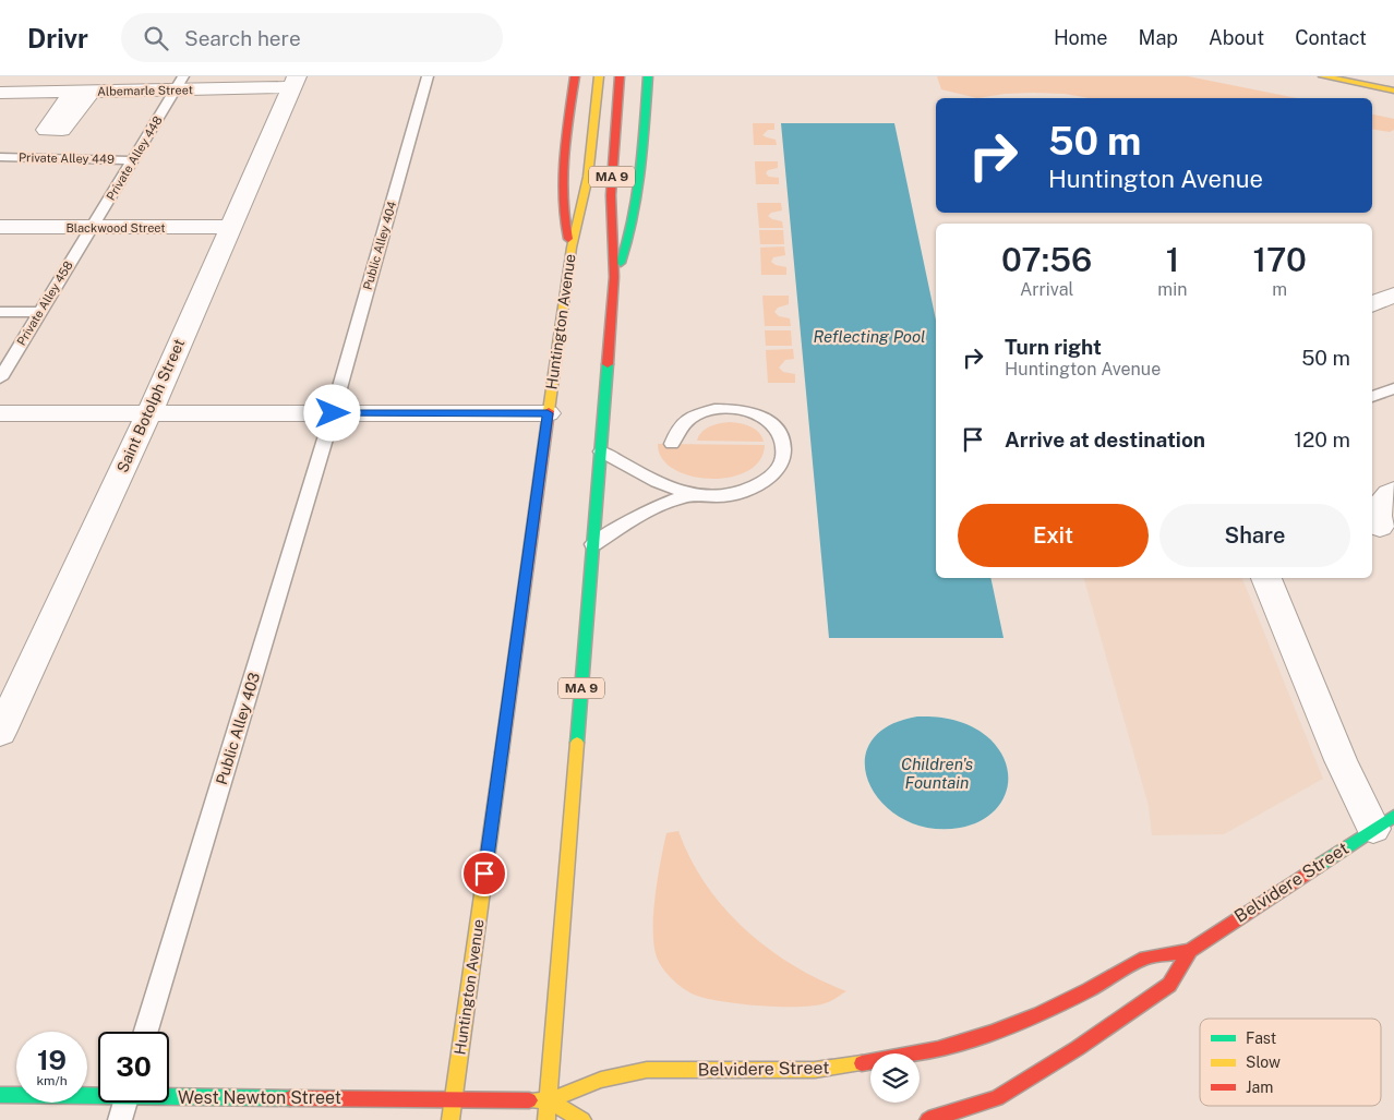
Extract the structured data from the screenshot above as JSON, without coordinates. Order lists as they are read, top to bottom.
{
  "streets": {
    "main road": [
      "MA 9",
      "Huntington Avenue",
      "Belvidere Street",
      "West Newton Street"
    ],
    "street": ["Albemarle Street", "Blackwood Street", "Saint Botolph Street"],
    "lane": [
      "Private Alley 449",
      "Private Alley 448",
      "Public Alley 404",
      "Private Alley 458",
      "Public Alley 403"
    ]
  },
  "crossings": [
    ["Albemarle Street", "Private Alley 448"],
    ["Albemarle Street", "Saint Botolph Street"],
    ["Private Alley 449", "Private Alley 448"],
    ["Private Alley 448", "Blackwood Street"],
    ["Private Alley 448", "Private Alley 458"],
    ["MA 9", "Belvidere Street"],
    ["Blackwood Street", "Private Alley 458"],
    ["Blackwood Street", "Saint Botolph Street"],
    ["Public Alley 404", "Public Alley 403"],
    ["Huntington Avenue", "Belvidere Street"],
    ["Huntington Avenue", "West Newton Street"],
    ["Belvidere Street", "West Newton Street"]
  ],
  "water": ["Reflecting Pool", "Children's Fountain"],
  "legend": ["Fast", "Slow", "Jam"],
  "page": {
    "header": "Drivr",
    "search": "Search here",
    "nav": [
      "Home",
      "Map",
      "About",
      "Contact"
    ],
    "turn": ["50 m", "Huntington Avenue"],
    "eta": [
      "07:56",
      "Arrival",
      "1",
      "min",
      "170",
      "m"
    ],
    "list": [
      {
        "name": "Turn right",
        "note": "Huntington Avenue",
        "value": "50 m"
      },
      {
        "name": "Arrive at destination",
        "value": "120 m"
      }
    ],
    "buttons": ["Exit", "Share"],
    "speed": "19 km/h",
    "limit": "30"
  }
}
